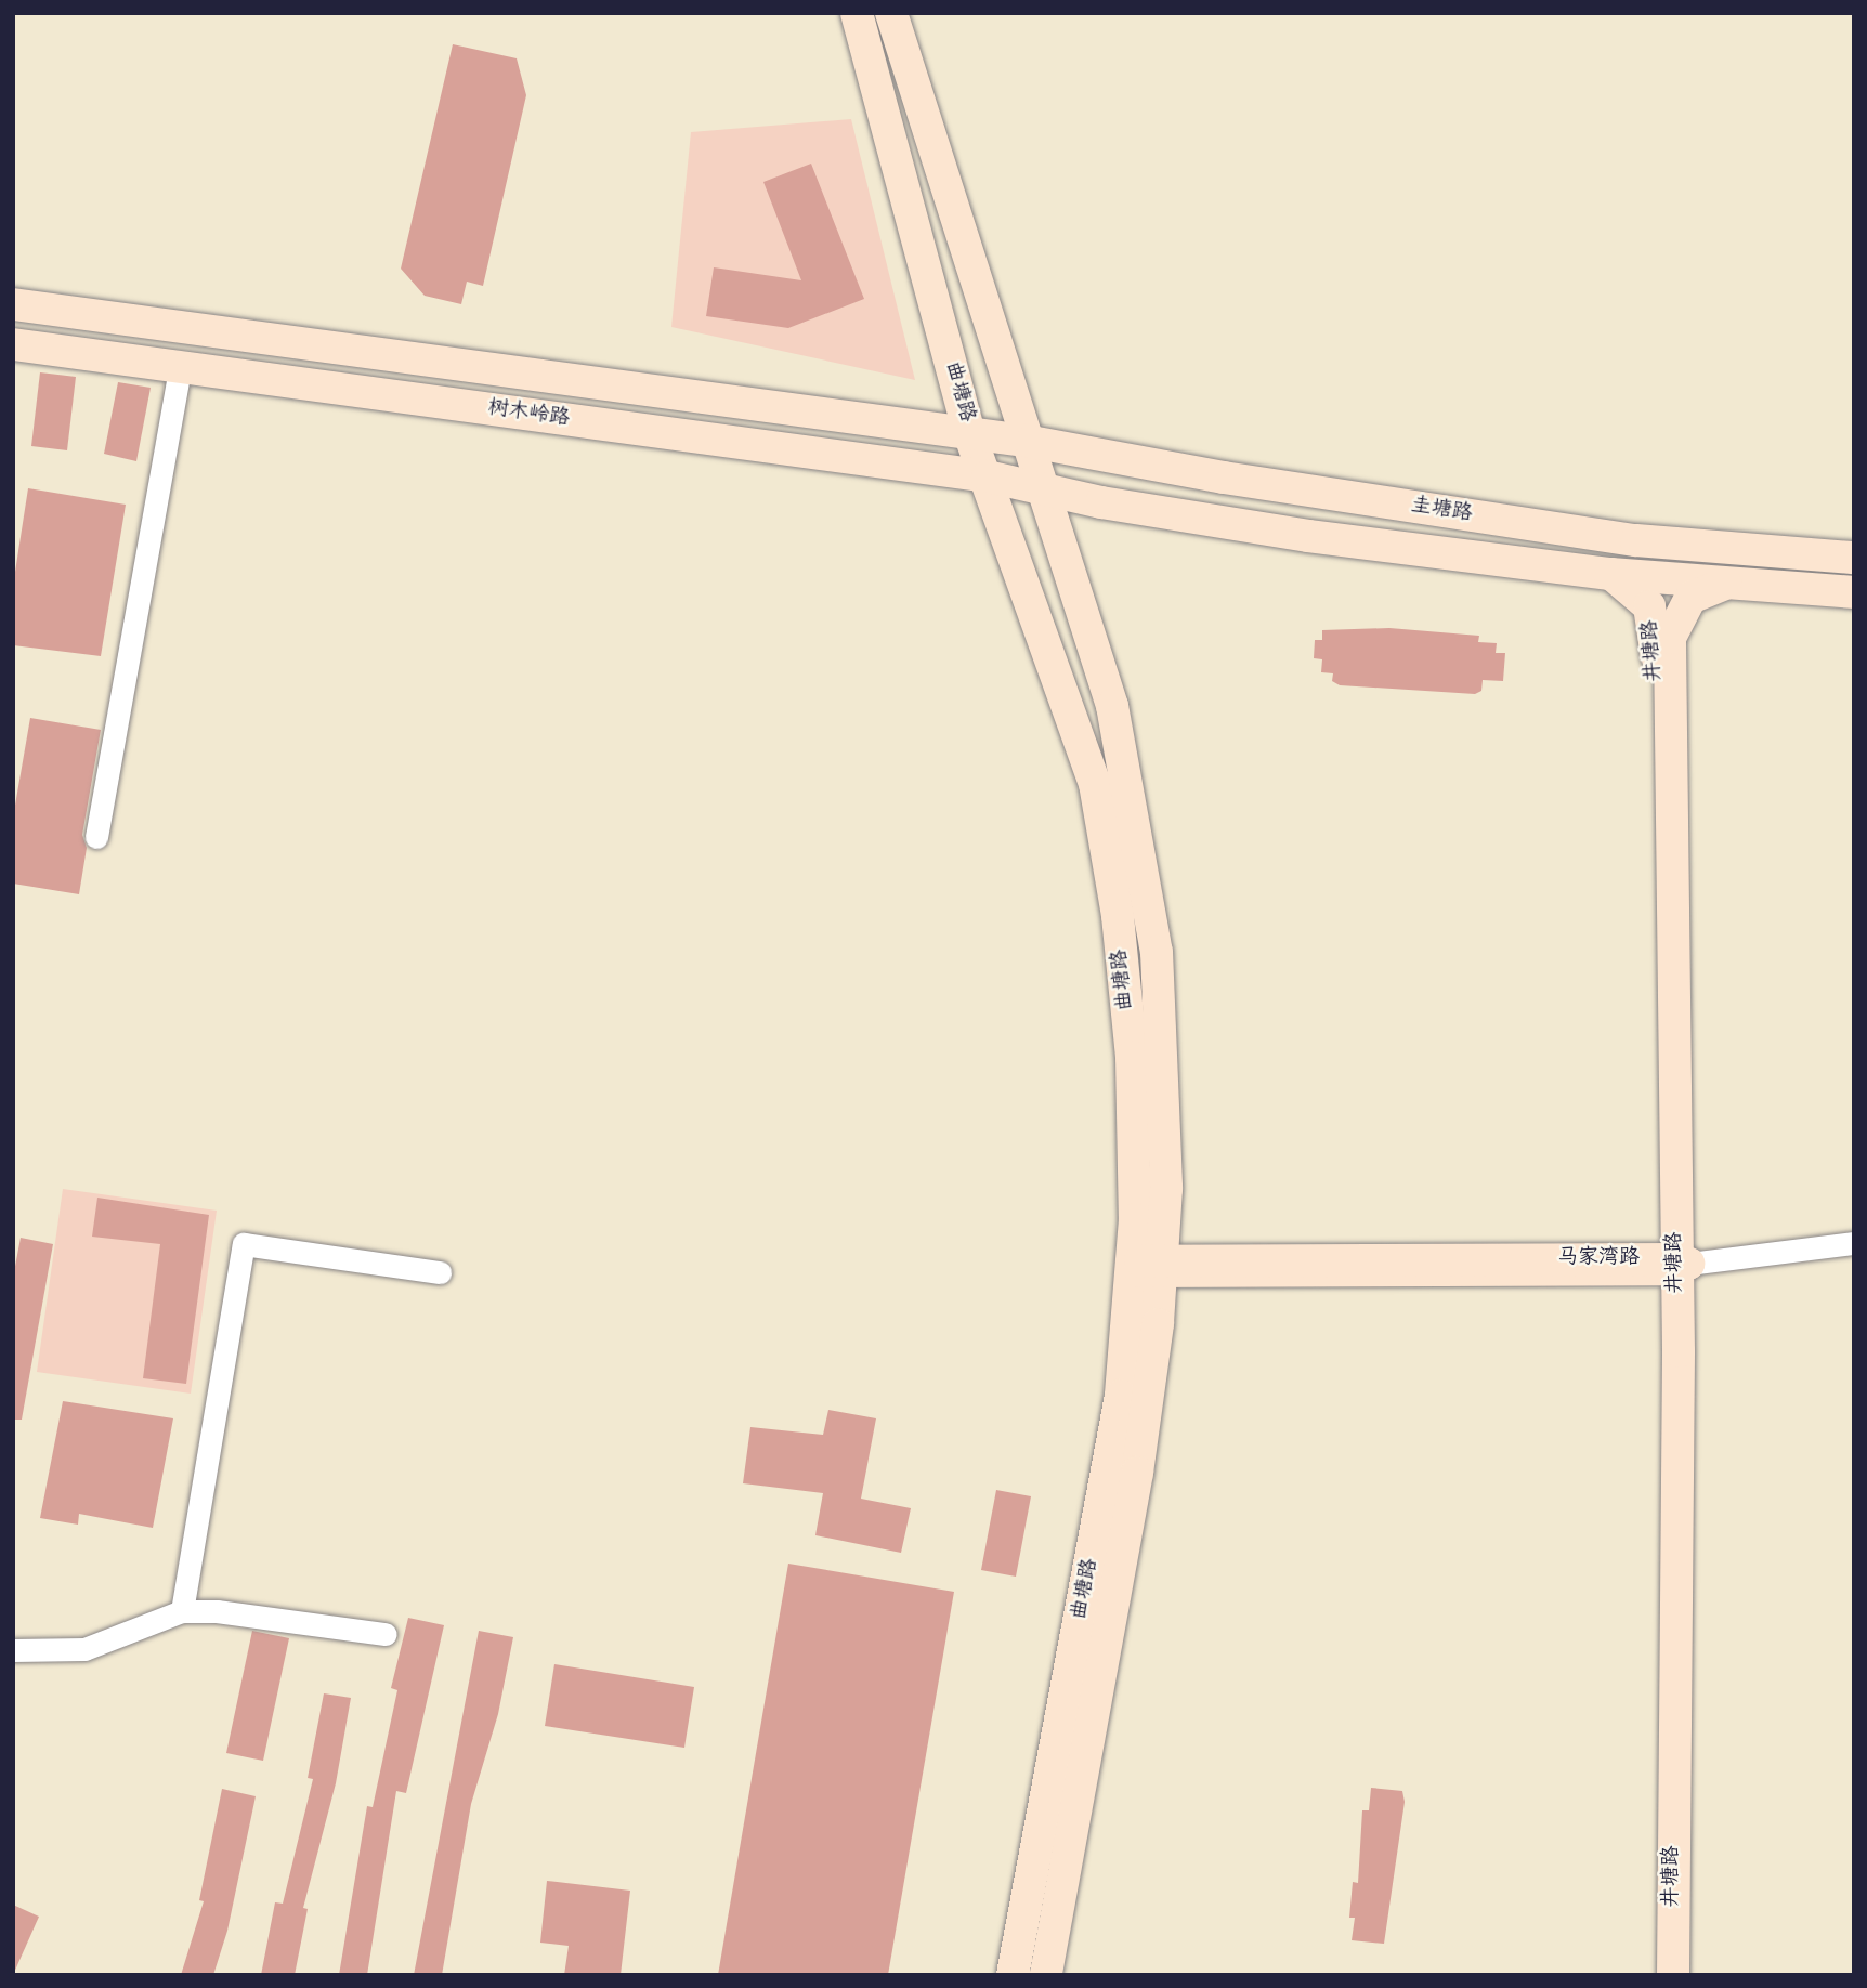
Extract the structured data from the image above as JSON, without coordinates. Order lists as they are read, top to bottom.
{
  "streets": {
    "main road": [
      "曲塘路",
      "树木岭路",
      "圭塘路",
      "井塘路",
      "马家湾路"
    ]
  },
  "crossings": [
    ["曲塘路", "树木岭路"],
    ["曲塘路", "圭塘路"],
    ["曲塘路", "马家湾路"],
    ["树木岭路", "圭塘路"],
    ["圭塘路", "井塘路"],
    ["井塘路", "马家湾路"]
  ]
}
